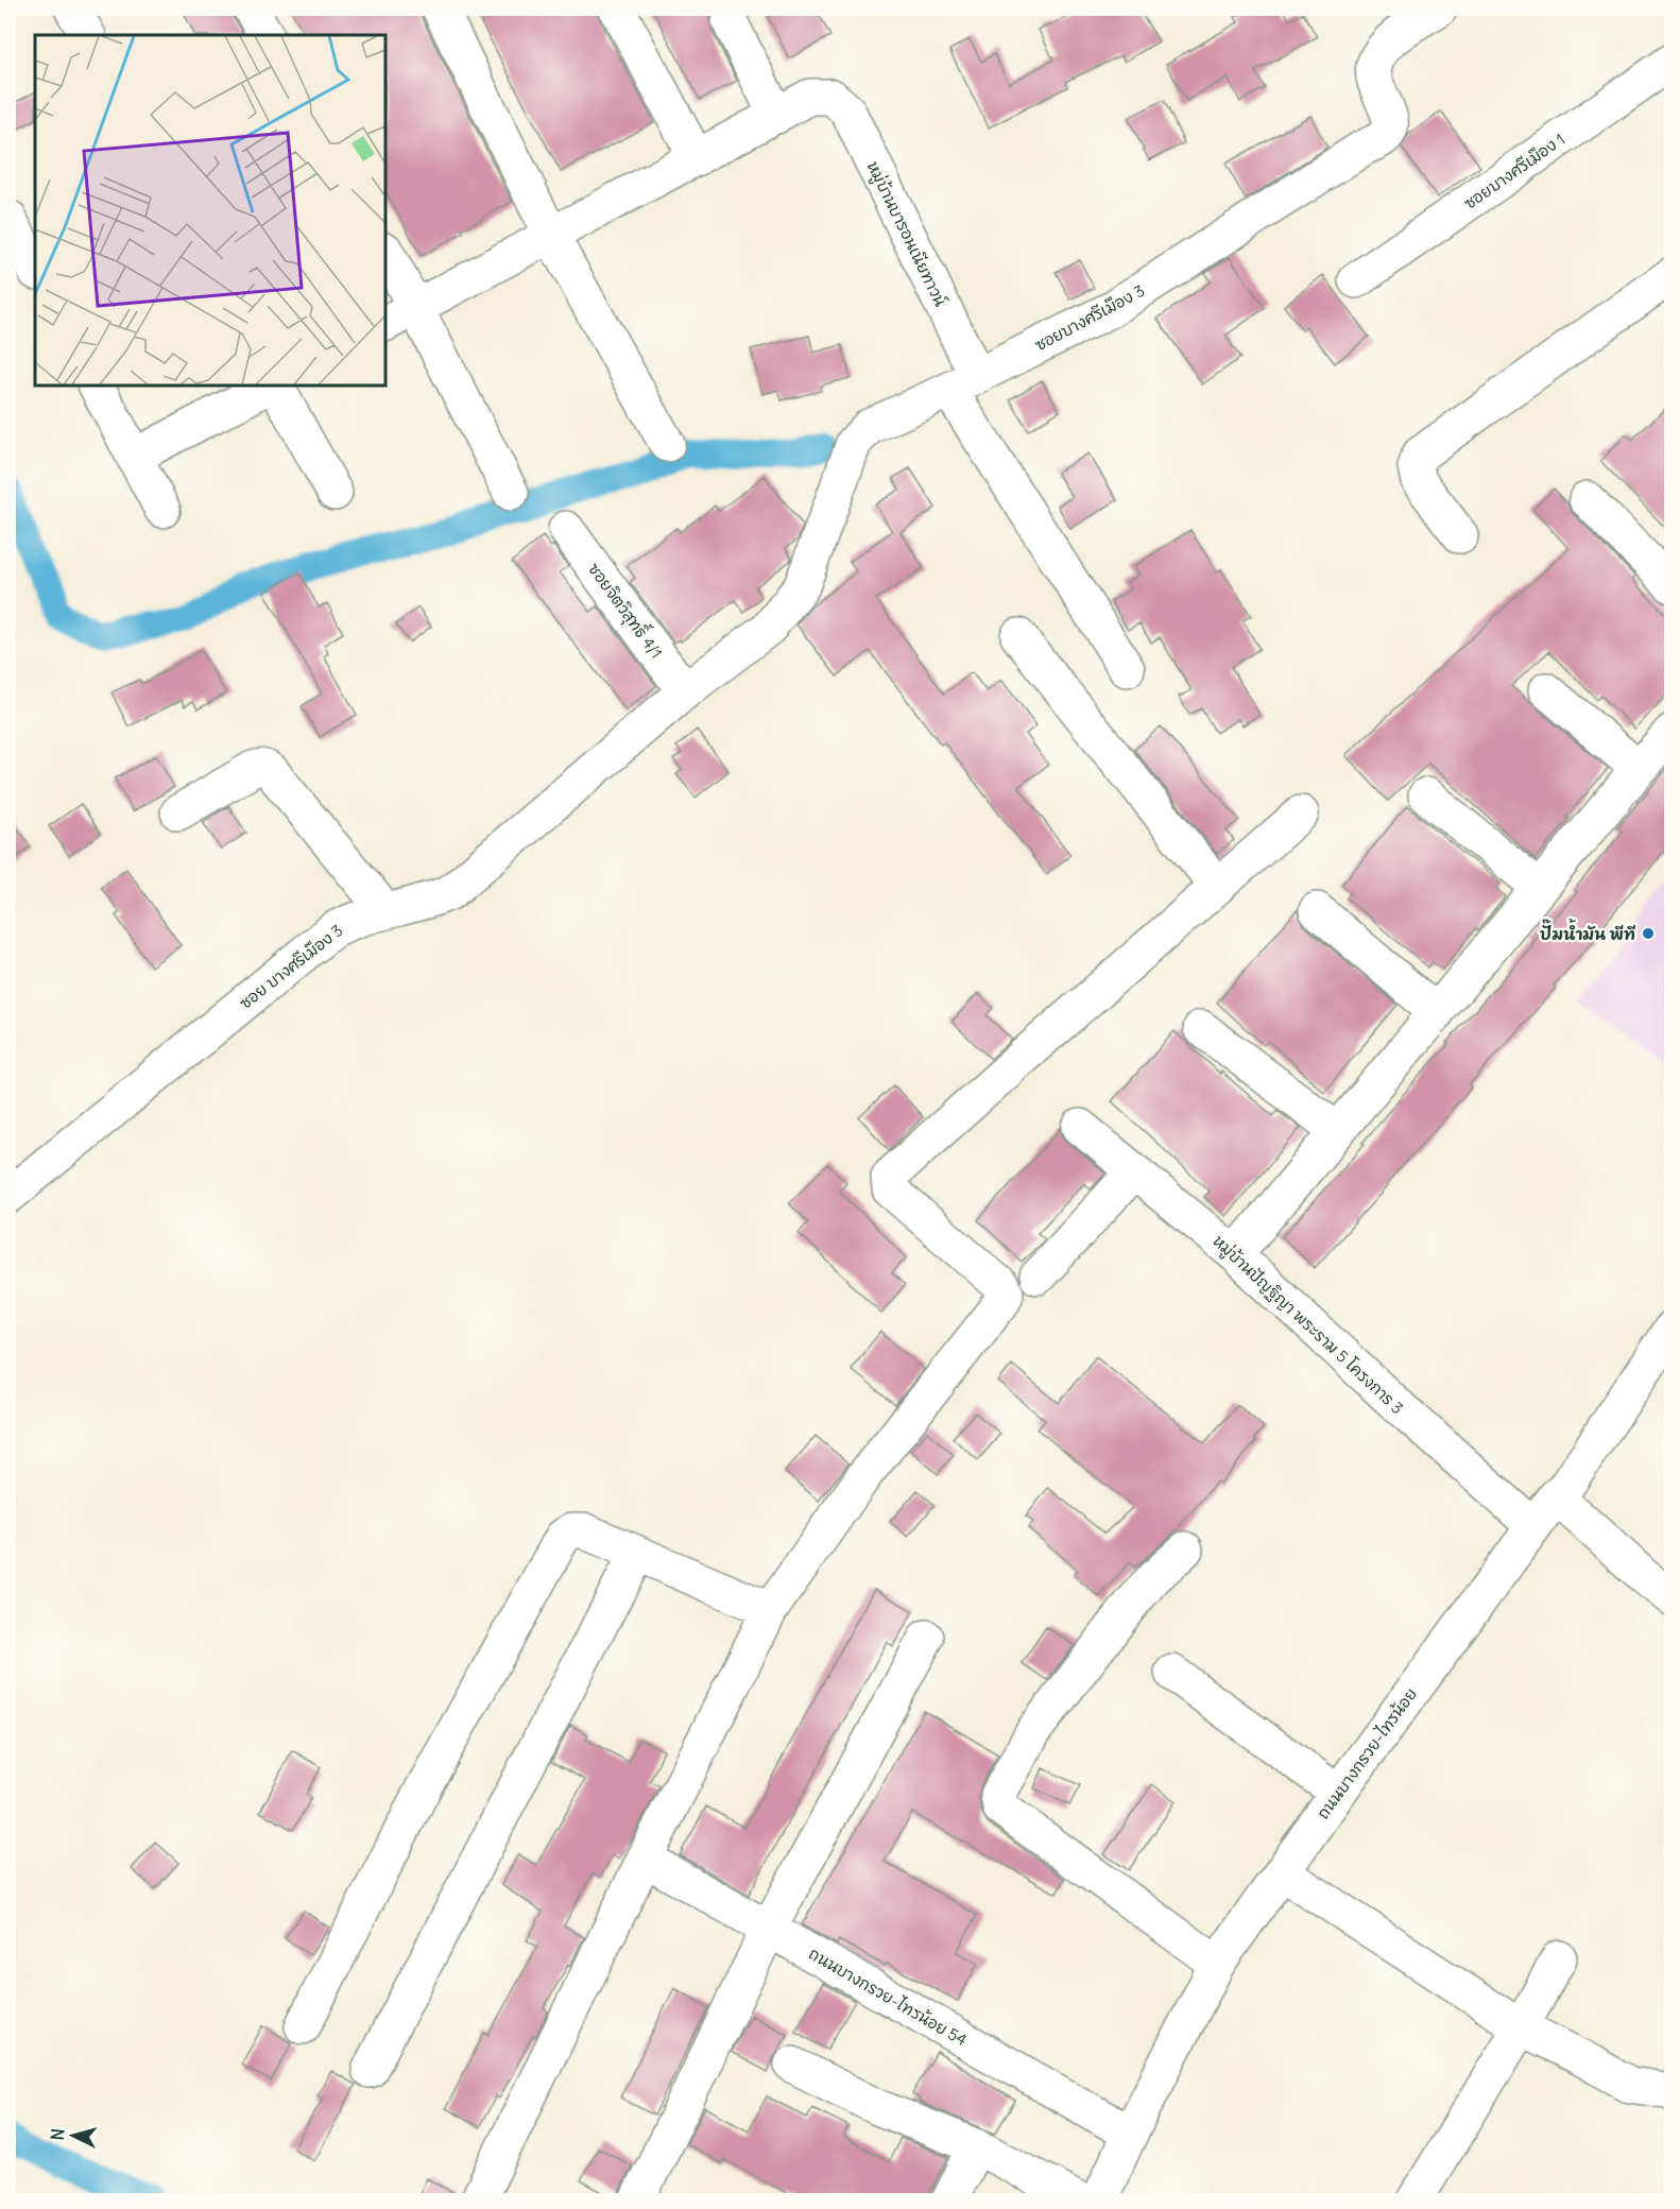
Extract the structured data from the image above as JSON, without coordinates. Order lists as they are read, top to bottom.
{
  "streets": {
    "street": [
      "ซอยบางศรีเมือง 1",
      "หมู่บ้านบารอนเนียทาวน์",
      "ซอยบางศรีเมือง 3",
      "ซอยจิตวิสุทธิ์ 4/1",
      "ซอย บางศรีเมือง 3",
      "หมู่บ้านปัญฐิญา พระราม 5 โครงการ 3",
      "ถนนบางกรวย-ไทรน้อย",
      "ถนนบางกรวย-ไทรน้อย 54"
    ]
  },
  "crossings": [
    ["หมู่บ้านบารอนเนียทาวน์", "ซอยบางศรีเมือง 3"],
    ["ซอยบางศรีเมือง 3", "ซอย บางศรีเมือง 3"],
    ["ซอยจิตวิสุทธิ์ 4/1", "ซอย บางศรีเมือง 3"],
    ["หมู่บ้านปัญฐิญา พระราม 5 โครงการ 3", "ถนนบางกรวย-ไทรน้อย"],
    ["ถนนบางกรวย-ไทรน้อย", "ถนนบางกรวย-ไทรน้อย 54"]
  ],
  "places": ["ปั๊มน้ำมัน พีที"],
  "north": "left"
}
